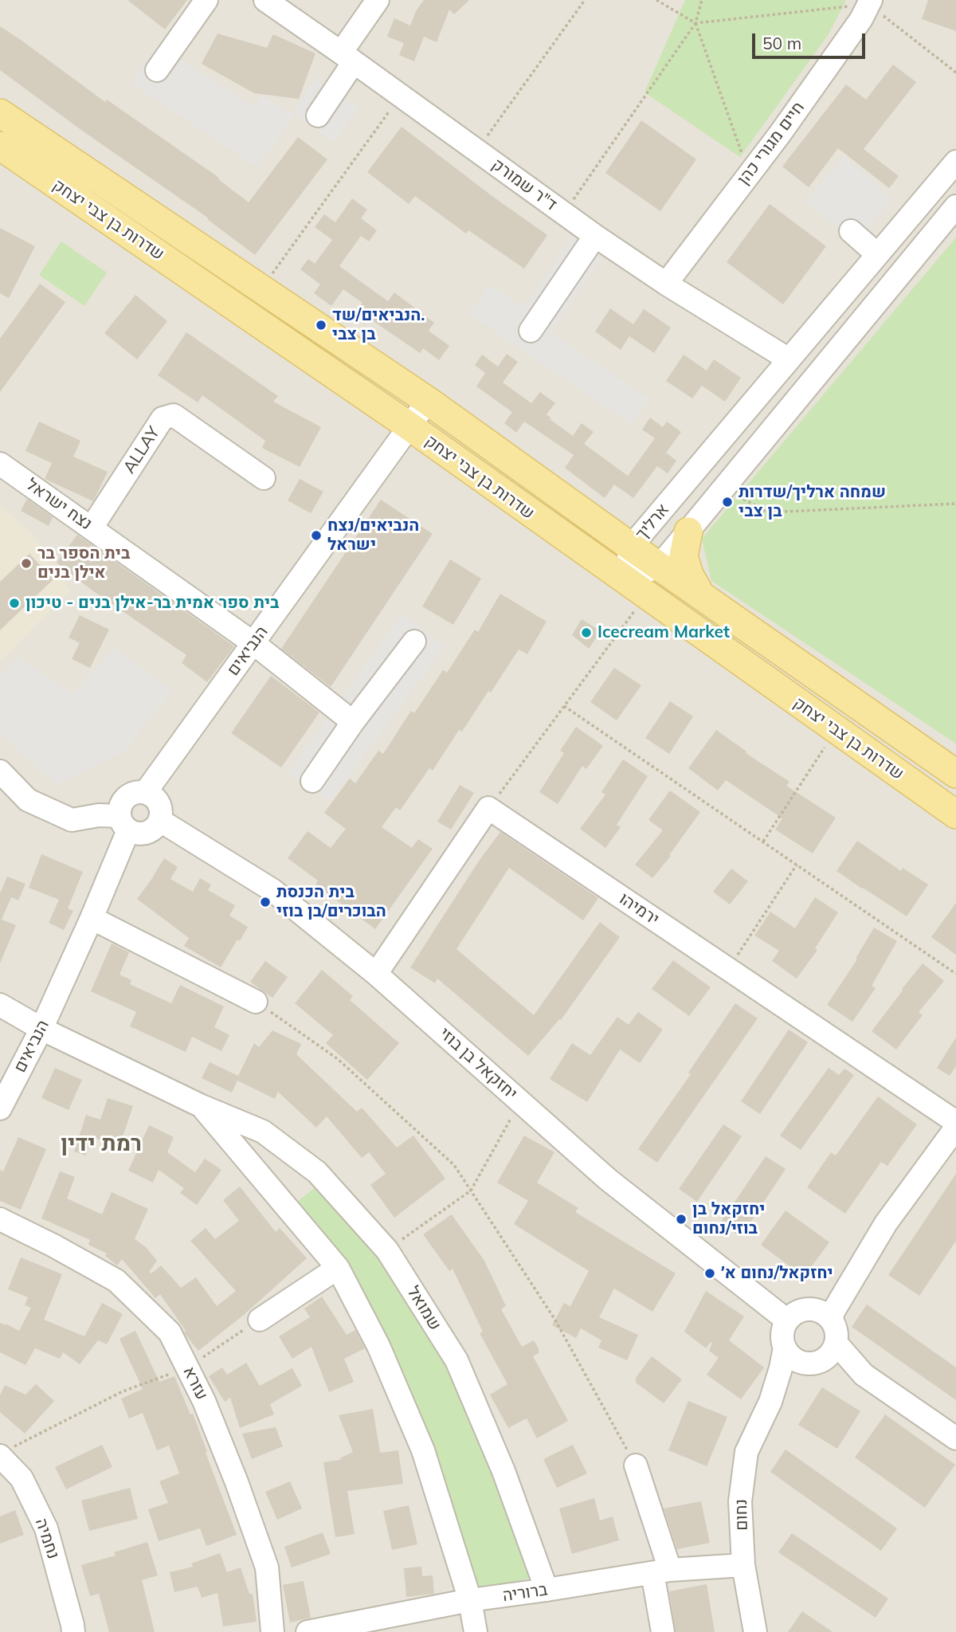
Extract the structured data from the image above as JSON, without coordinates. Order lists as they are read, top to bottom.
{
  "streets": {
    "main road": ["שדרות בן צבי יצחק"],
    "street": [
      "חיים מגורי כהן",
      "ד\"ר שמורק",
      "ALLAY",
      "נצח ישראל",
      "ארליך",
      "הנביאים",
      "ירמיהו",
      "יחזקאל בן בוזי",
      "שמואל",
      "עזרא",
      "נחום",
      "נחמיה",
      "ברוריה"
    ]
  },
  "crossings": [
    ["חיים מגורי כהן", "ד\"ר שמורק"],
    ["ד\"ר שמורק", "ארליך"],
    ["שדרות בן צבי יצחק", "ארליך"],
    ["שדרות בן צבי יצחק", "הנביאים"],
    ["ALLAY", "נצח ישראל"],
    ["נצח ישראל", "הנביאים"],
    ["הנביאים", "יחזקאל בן בוזי"],
    ["הנביאים", "שמואל"],
    ["יחזקאל בן בוזי", "נחום"],
    ["שמואל", "ברוריה"],
    ["נחום", "ברוריה"]
  ],
  "districts": ["רמת ידין"],
  "places": [
    "הנביאים/שד. בן צבי",
    "שמחה ארליך/שדרות בן צבי",
    "הנביאים/נצח ישראל",
    "בית הספר בר אילן בנים",
    "בית ספר אמית בר-אילן בנים - טיכון",
    "Icecream Market",
    "בית הכנסת הבוכרים/בן בוזי",
    "יחזקאל בן בוזי/נחום",
    "יחזקאל/נחום א׳"
  ],
  "scale_bar": "50 m"
}
